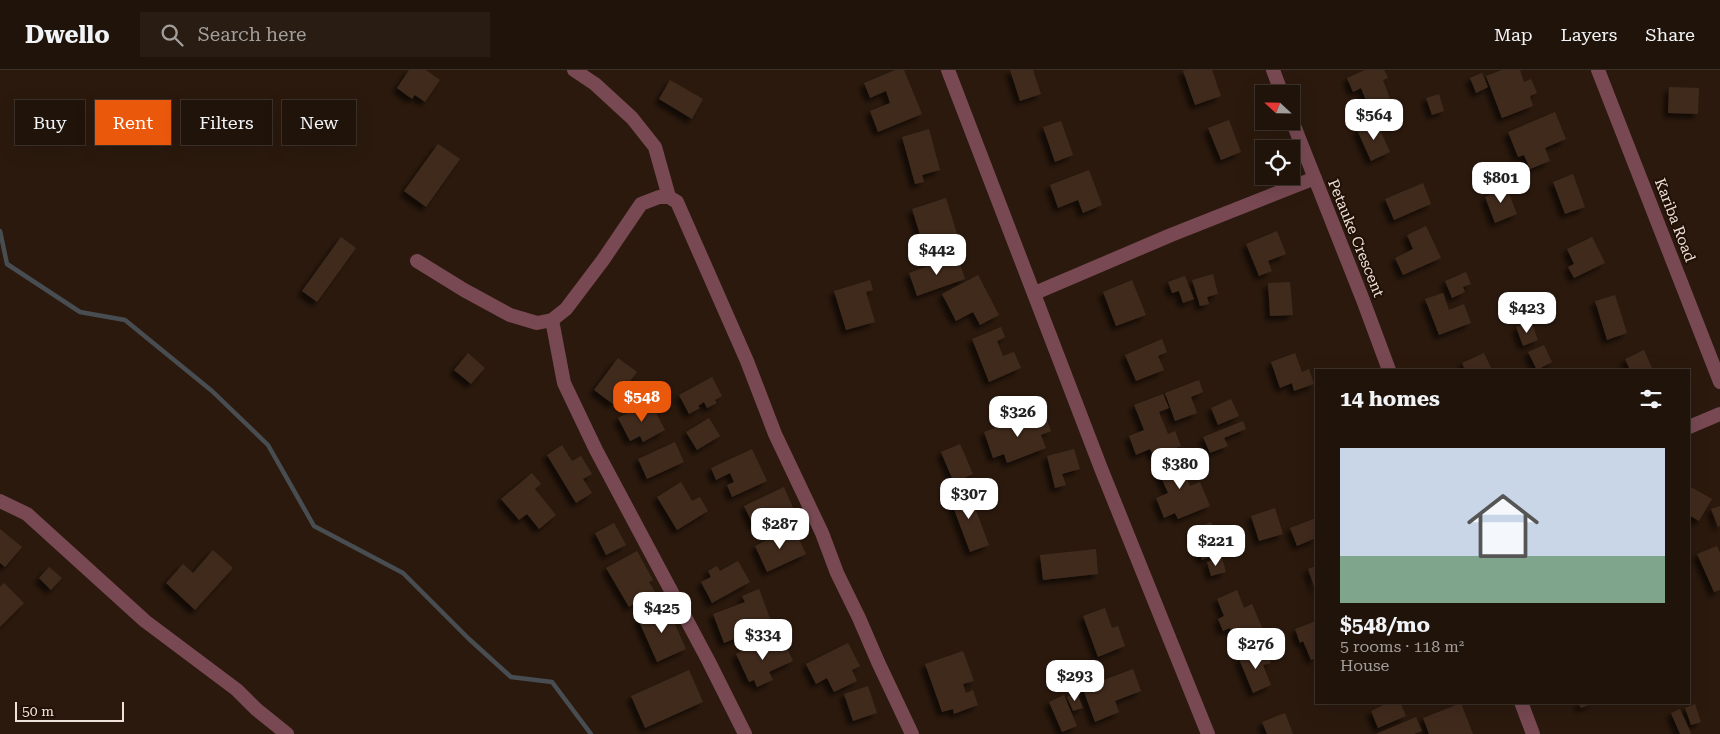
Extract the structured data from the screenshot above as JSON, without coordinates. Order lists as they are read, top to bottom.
{
  "streets": {
    "street": ["Kariba Road", "Petauke Crescent"]
  },
  "scale_bar": "50 m",
  "north": "left",
  "page": {
    "header": "Dwello",
    "search": "Search here",
    "nav": ["Map", "Layers", "Share"],
    "price": [
      "$564",
      "$801",
      "$442",
      "$423",
      "$548",
      "$326",
      "$380",
      "$307",
      "$287",
      "$221",
      "$425",
      "$334",
      "$276",
      "$293"
    ],
    "chip": [
      "Buy",
      "Rent",
      "Filters",
      "New"
    ],
    "heading": "14 homes",
    "list": [
      {
        "name": "$548/mo",
        "note": "5 rooms · 118 m² · House"
      }
    ],
    "scale": "50 m"
  }
}
